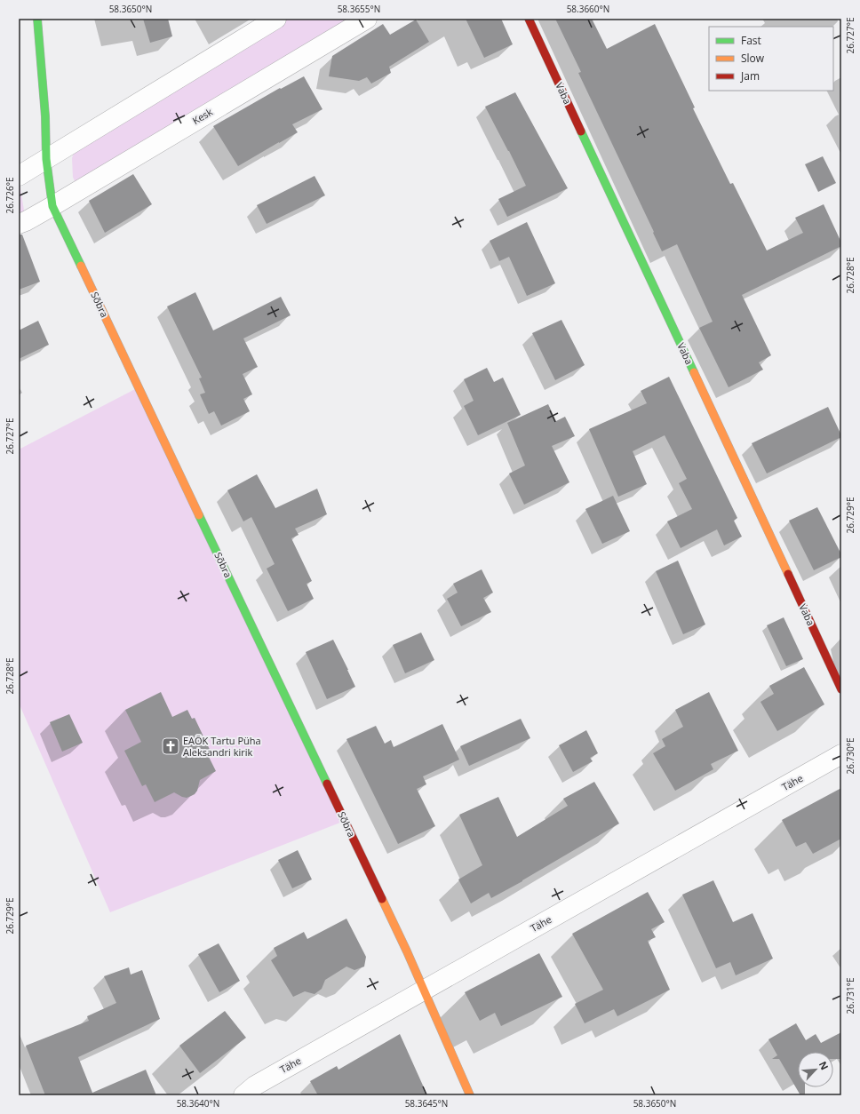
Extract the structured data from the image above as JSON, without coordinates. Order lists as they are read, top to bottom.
{
  "streets": {
    "street": [
      "Vaba",
      "Kesk",
      "Sõbra",
      "Tähe"
    ]
  },
  "crossings": [
    ["Kesk", "Sõbra"],
    ["Sõbra", "Tähe"]
  ],
  "places": {
    "church": ["EAÕK Tartu Püha Aleksandri kirik"]
  },
  "legend": ["Fast", "Slow", "Jam"],
  "north": "top right",
  "coordinates": [
    "58.3650°N",
    "58.3655°N",
    "58.3660°N",
    "26.727°E",
    "26.726°E",
    "26.728°E",
    "26.729°E",
    "26.730°E",
    "26.731°E",
    "58.3640°N",
    "58.3645°N"
  ]
}
